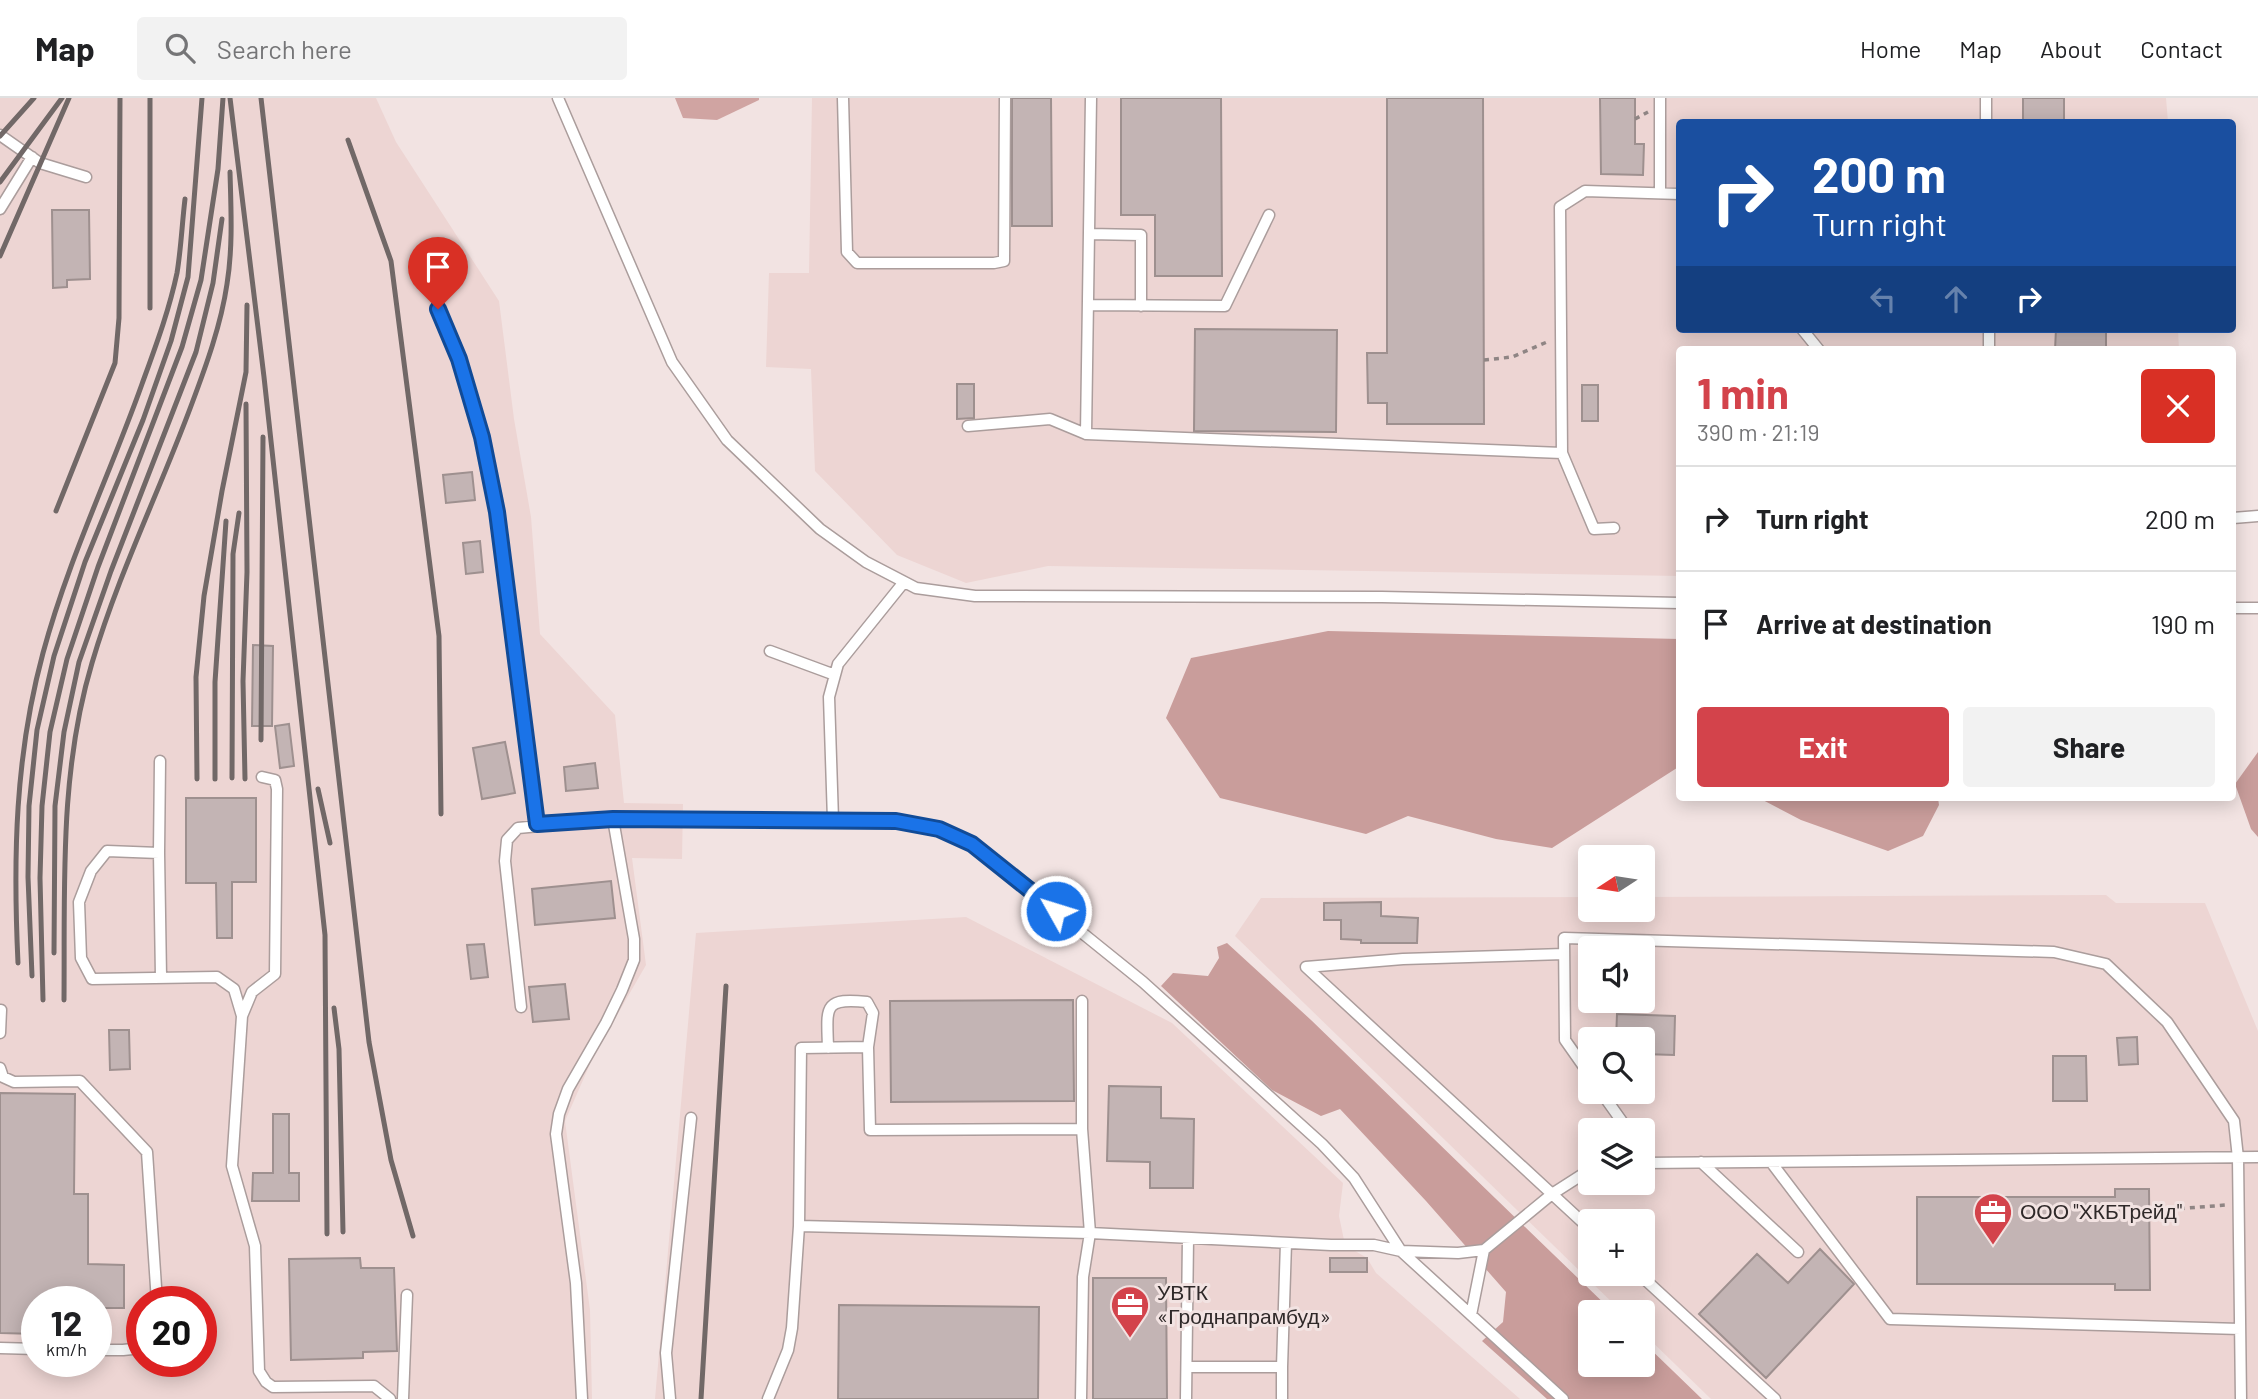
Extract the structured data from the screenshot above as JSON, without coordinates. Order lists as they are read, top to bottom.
{
  "places": {
    "office": ["ООО \"ХКБТрейд\"", "УВТК «Гроднапрамбуд»"]
  },
  "north": "left",
  "page": {
    "header": "Map",
    "search": "Search here",
    "nav": [
      "Home",
      "Map",
      "About",
      "Contact"
    ],
    "turn": ["200 m", "Turn right"],
    "heading": ["1 min", "390 m · 21:19"],
    "list": [
      {
        "name": "Turn right",
        "value": "200 m"
      },
      {
        "name": "Arrive at destination",
        "value": "190 m"
      }
    ],
    "buttons": ["Exit", "Share"],
    "map_buttons": ["+", "−"],
    "speed": "12 km/h",
    "limit": "20"
  }
}
